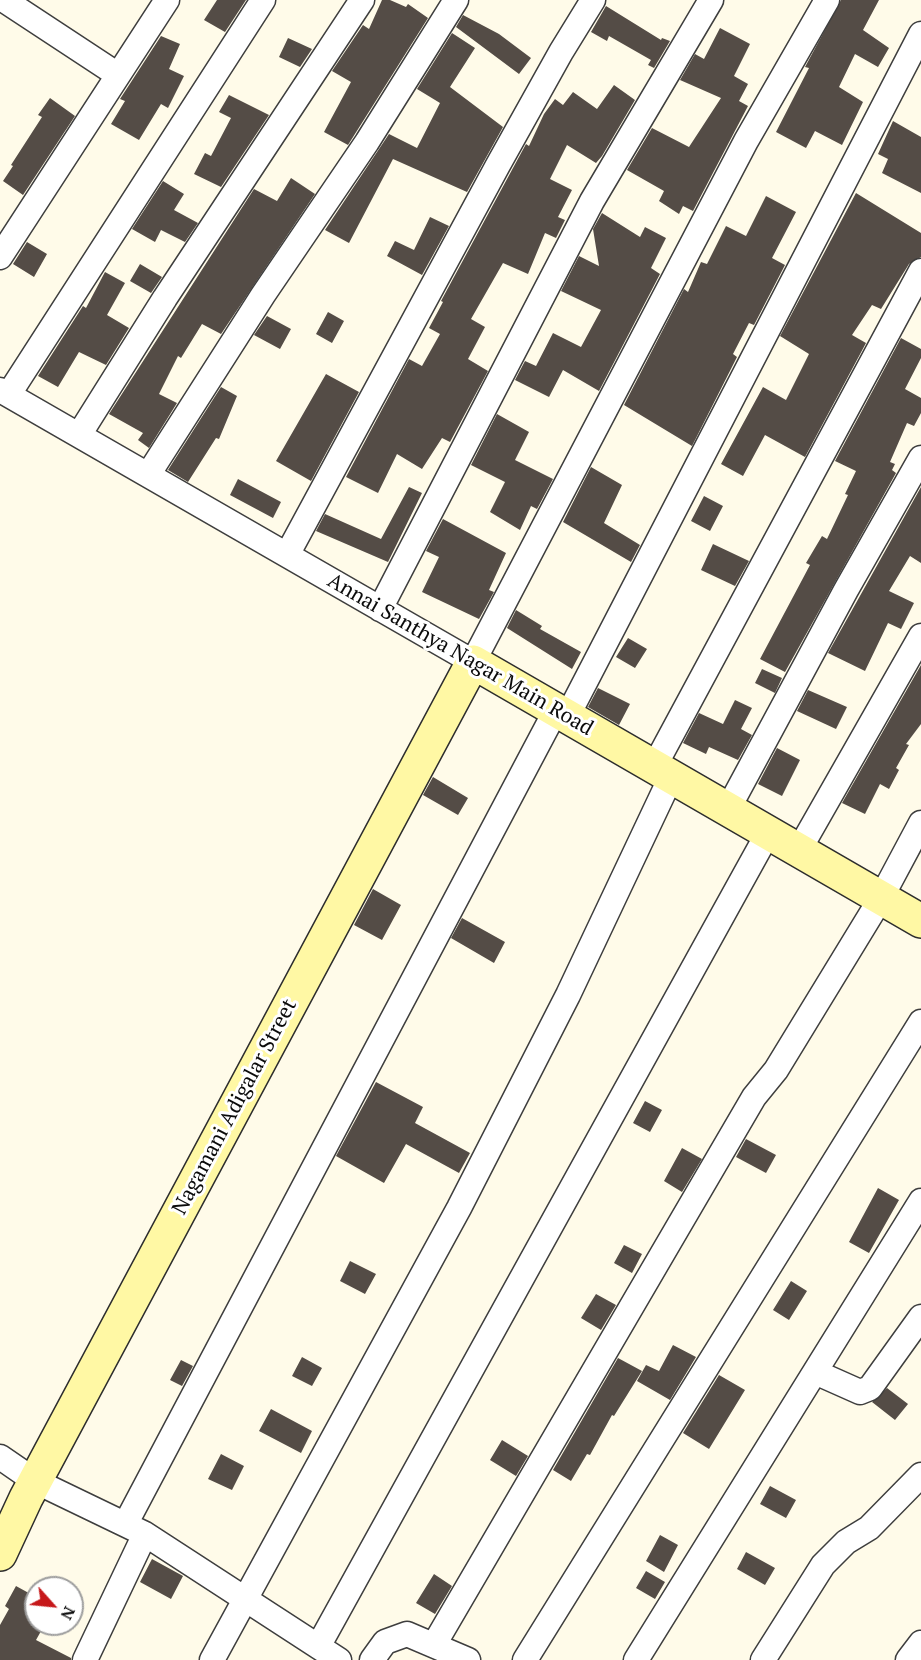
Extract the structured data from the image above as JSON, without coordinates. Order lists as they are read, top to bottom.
{
  "streets": {
    "street": ["Annai Santhya Nagar Main Road", "Nagamani Adigalar Street"]
  },
  "crossings": [
    ["Annai Santhya Nagar Main Road", "Nagamani Adigalar Street"]
  ],
  "north": "bottom right"
}
